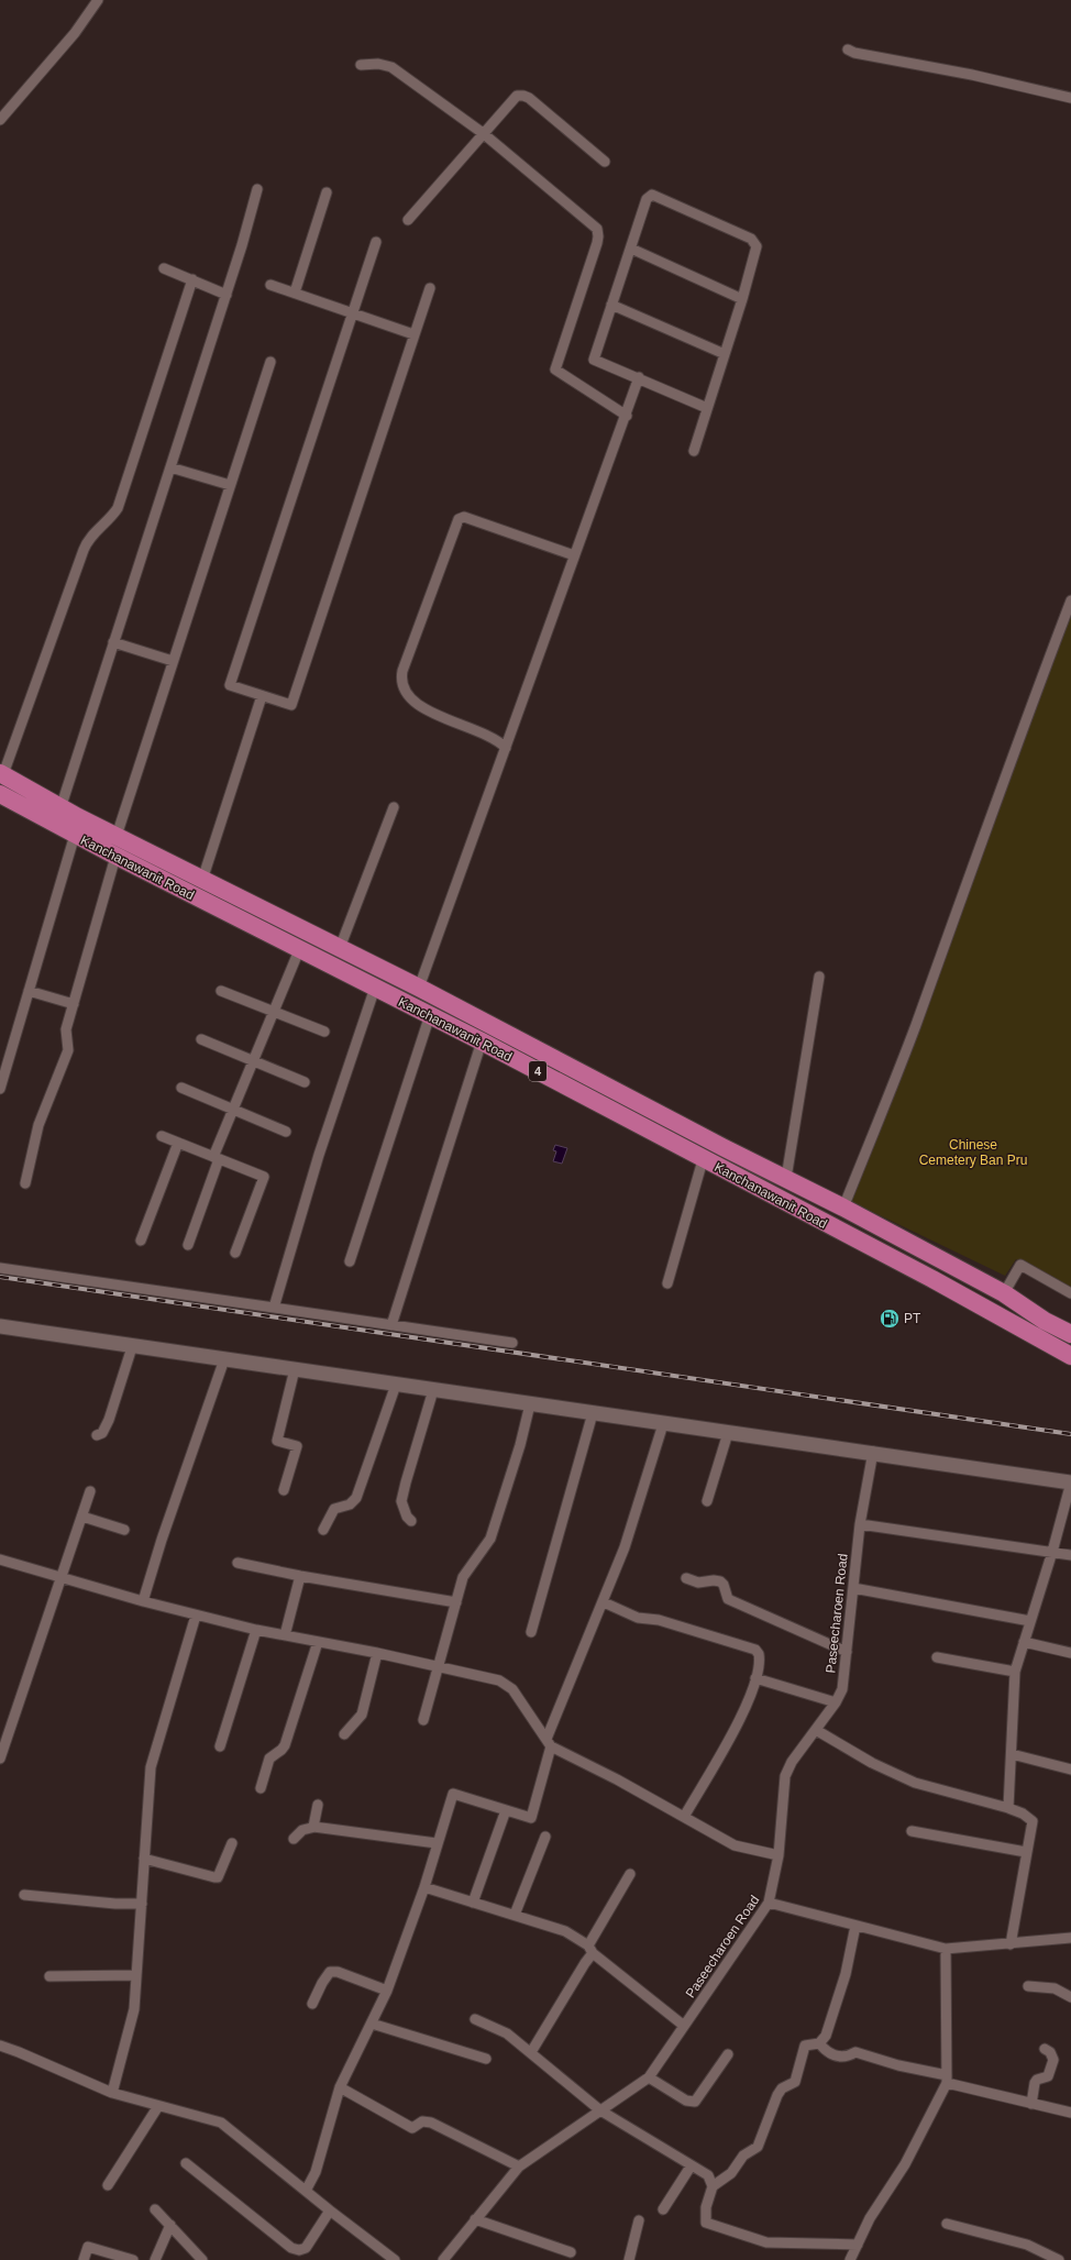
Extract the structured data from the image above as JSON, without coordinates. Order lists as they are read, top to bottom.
{
  "streets": {
    "highway": ["Kanchanawanit Road", "4"],
    "street": ["Paseecharoen Road"]
  },
  "parks": ["Chinese Cemetery Ban Pru"],
  "places": {
    "fuel station": ["PT"]
  }
}
